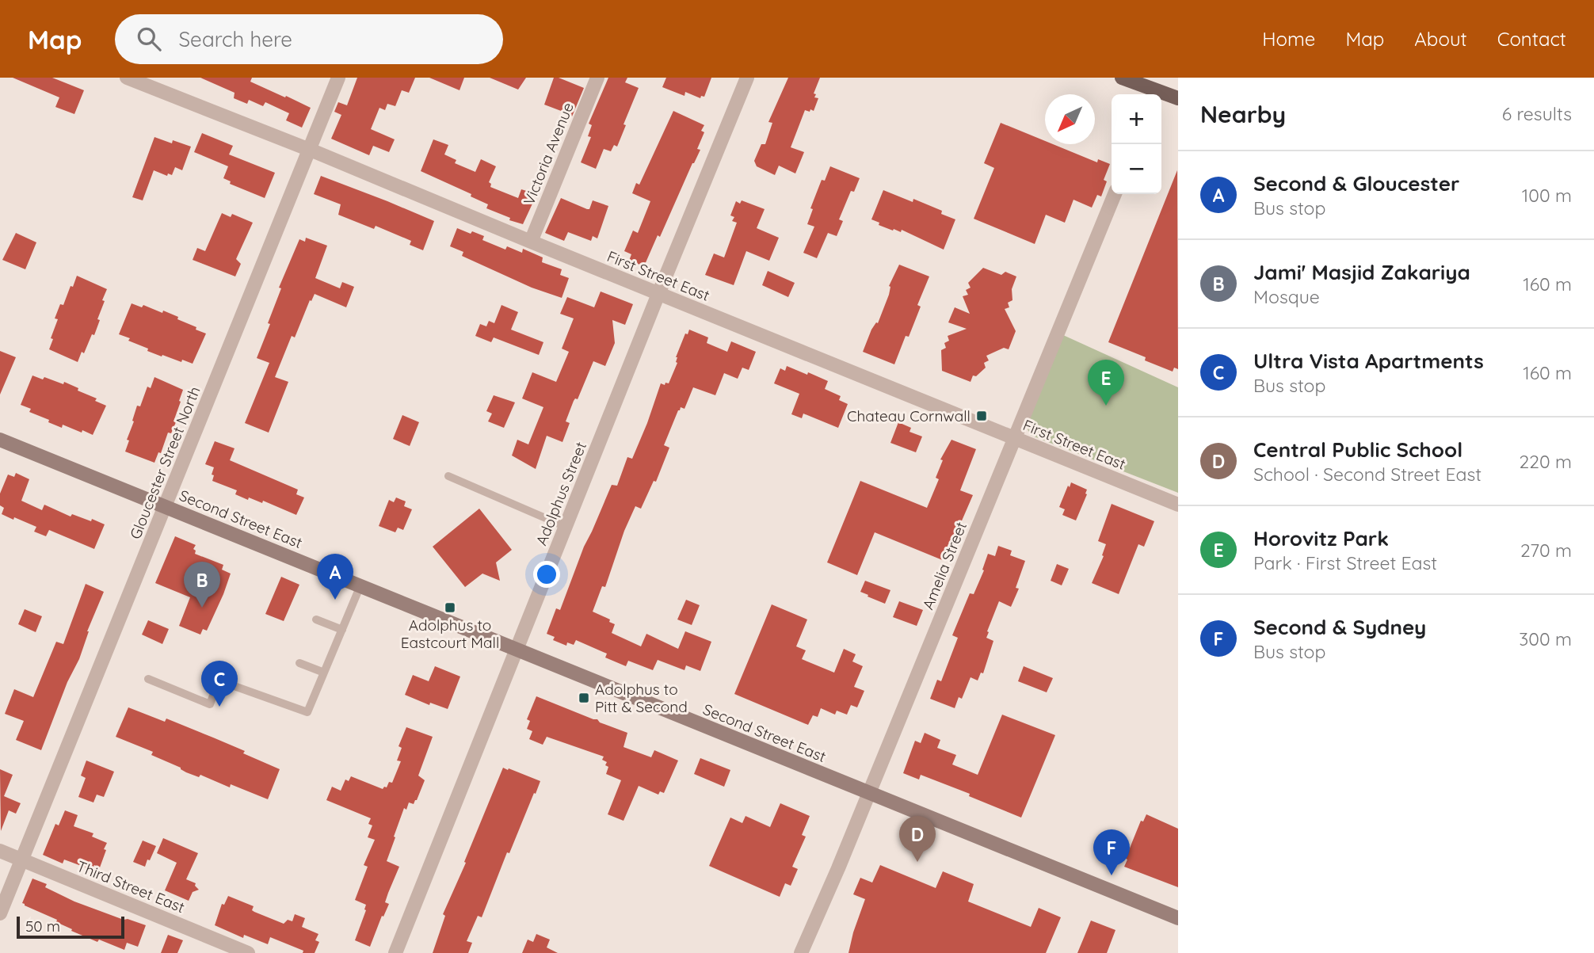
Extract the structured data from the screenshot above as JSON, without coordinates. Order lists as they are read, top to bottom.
{
  "streets": {
    "main road": ["Second Street East"],
    "street": [
      "Victoria Avenue",
      "First Street East",
      "Gloucester Street North",
      "Adolphus Street",
      "Amelia Street",
      "Third Street East"
    ]
  },
  "crossings": [
    ["Victoria Avenue", "First Street East"],
    ["First Street East", "Gloucester Street North"],
    ["First Street East", "Adolphus Street"],
    ["First Street East", "Amelia Street"],
    ["Gloucester Street North", "Second Street East"],
    ["Gloucester Street North", "Third Street East"],
    ["Adolphus Street", "Second Street East"],
    ["Second Street East", "Amelia Street"]
  ],
  "places": {
    "transit": ["Chateau Cornwall", "Adolphus to Eastcourt Mall", "Adolphus to Pitt & Second"]
  },
  "scale_bar": "50 m",
  "north": "bottom left",
  "page": {
    "header": "Map",
    "search": "Search here",
    "nav": [
      "Home",
      "Map",
      "About",
      "Contact"
    ],
    "heading": ["Nearby", "6 results"],
    "map_buttons": ["+", "−"],
    "list": [
      {
        "mark": "A",
        "name": "Second & Gloucester",
        "note": "Bus stop",
        "value": "100 m"
      },
      {
        "mark": "B",
        "name": "Jami' Masjid Zakariya",
        "note": "Mosque",
        "value": "160 m"
      },
      {
        "mark": "C",
        "name": "Ultra Vista Apartments",
        "note": "Bus stop",
        "value": "160 m"
      },
      {
        "mark": "D",
        "name": "Central Public School",
        "note": "School · Second Street East",
        "value": "220 m"
      },
      {
        "mark": "E",
        "name": "Horovitz Park",
        "note": "Park · First Street East",
        "value": "270 m"
      },
      {
        "mark": "F",
        "name": "Second & Sydney",
        "note": "Bus stop",
        "value": "300 m"
      }
    ],
    "pins": [
      "E",
      "A",
      "B",
      "C",
      "D",
      "F"
    ],
    "scale": "50 m"
  }
}
